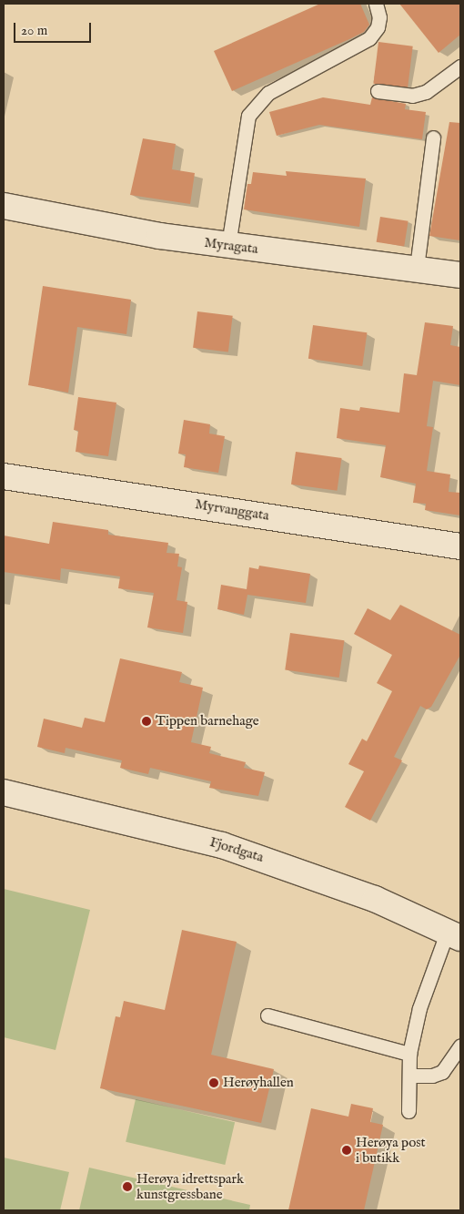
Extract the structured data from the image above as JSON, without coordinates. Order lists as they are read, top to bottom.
{
  "streets": {
    "street": ["Myragata", "Myrvanggata", "Fjordgata"]
  },
  "places": [
    "Tippen barnehage",
    "Herøyhallen",
    "Herøya post i butikk",
    "Herøya idrettspark kunstgressbane"
  ],
  "scale_bar": "20 m"
}
